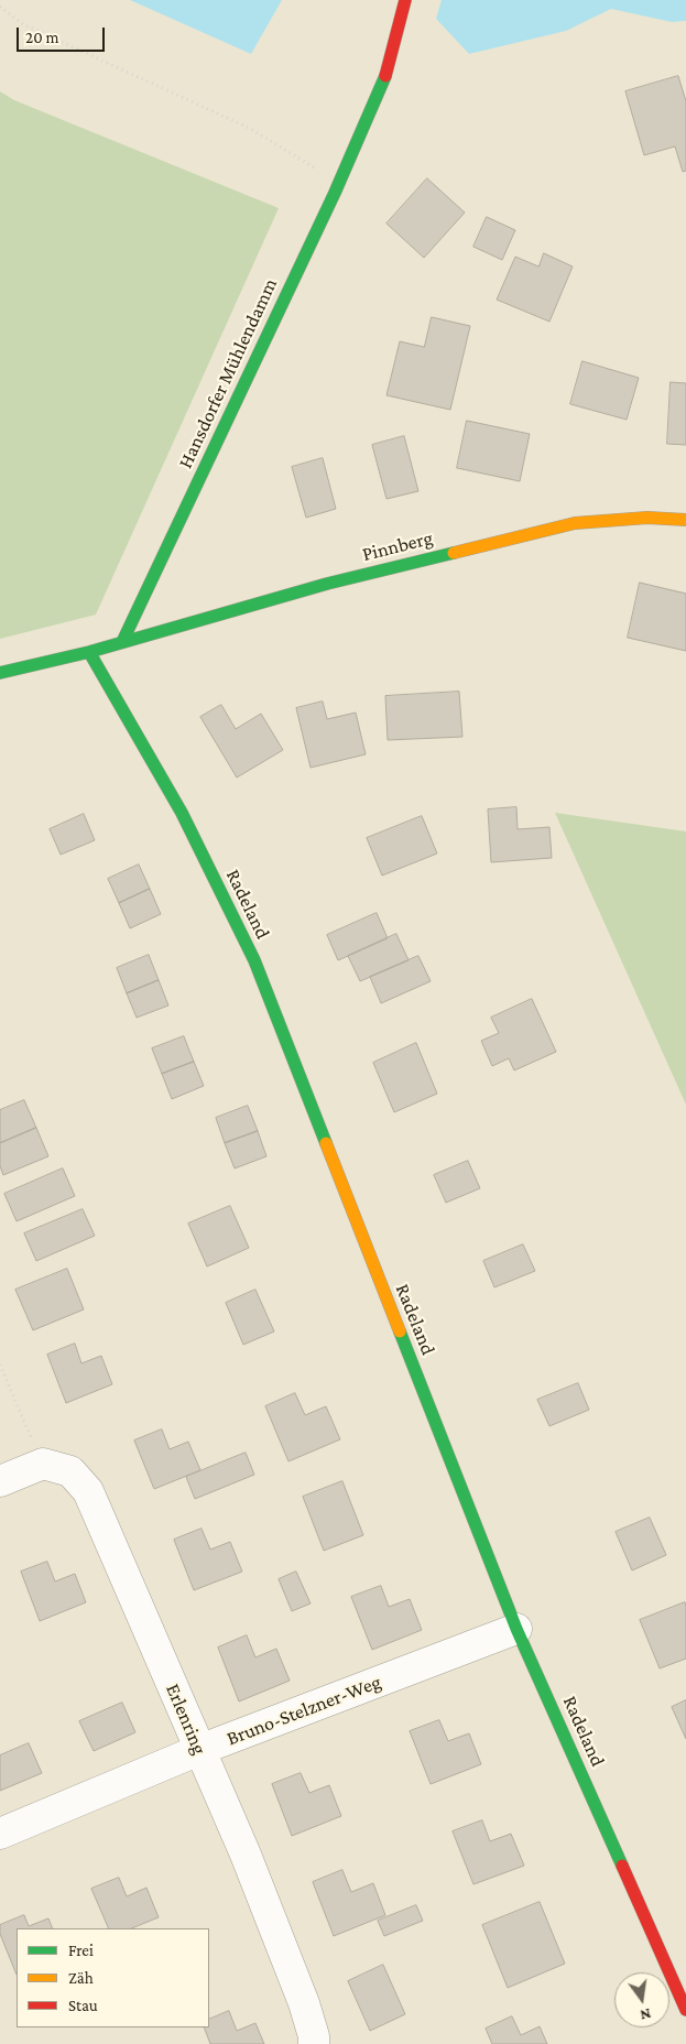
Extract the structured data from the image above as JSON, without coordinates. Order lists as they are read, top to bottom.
{
  "streets": {
    "street": [
      "Hansdorfer Mühlendamm",
      "Pinnberg",
      "Radeland",
      "Bruno-Stelzner-Weg",
      "Erlenring"
    ]
  },
  "crossings": [
    ["Hansdorfer Mühlendamm", "Pinnberg"],
    ["Radeland", "Bruno-Stelzner-Weg"],
    ["Bruno-Stelzner-Weg", "Erlenring"]
  ],
  "legend": ["Frei", "Zäh", "Stau"],
  "scale_bar": "20 m",
  "north": "bottom"
}
